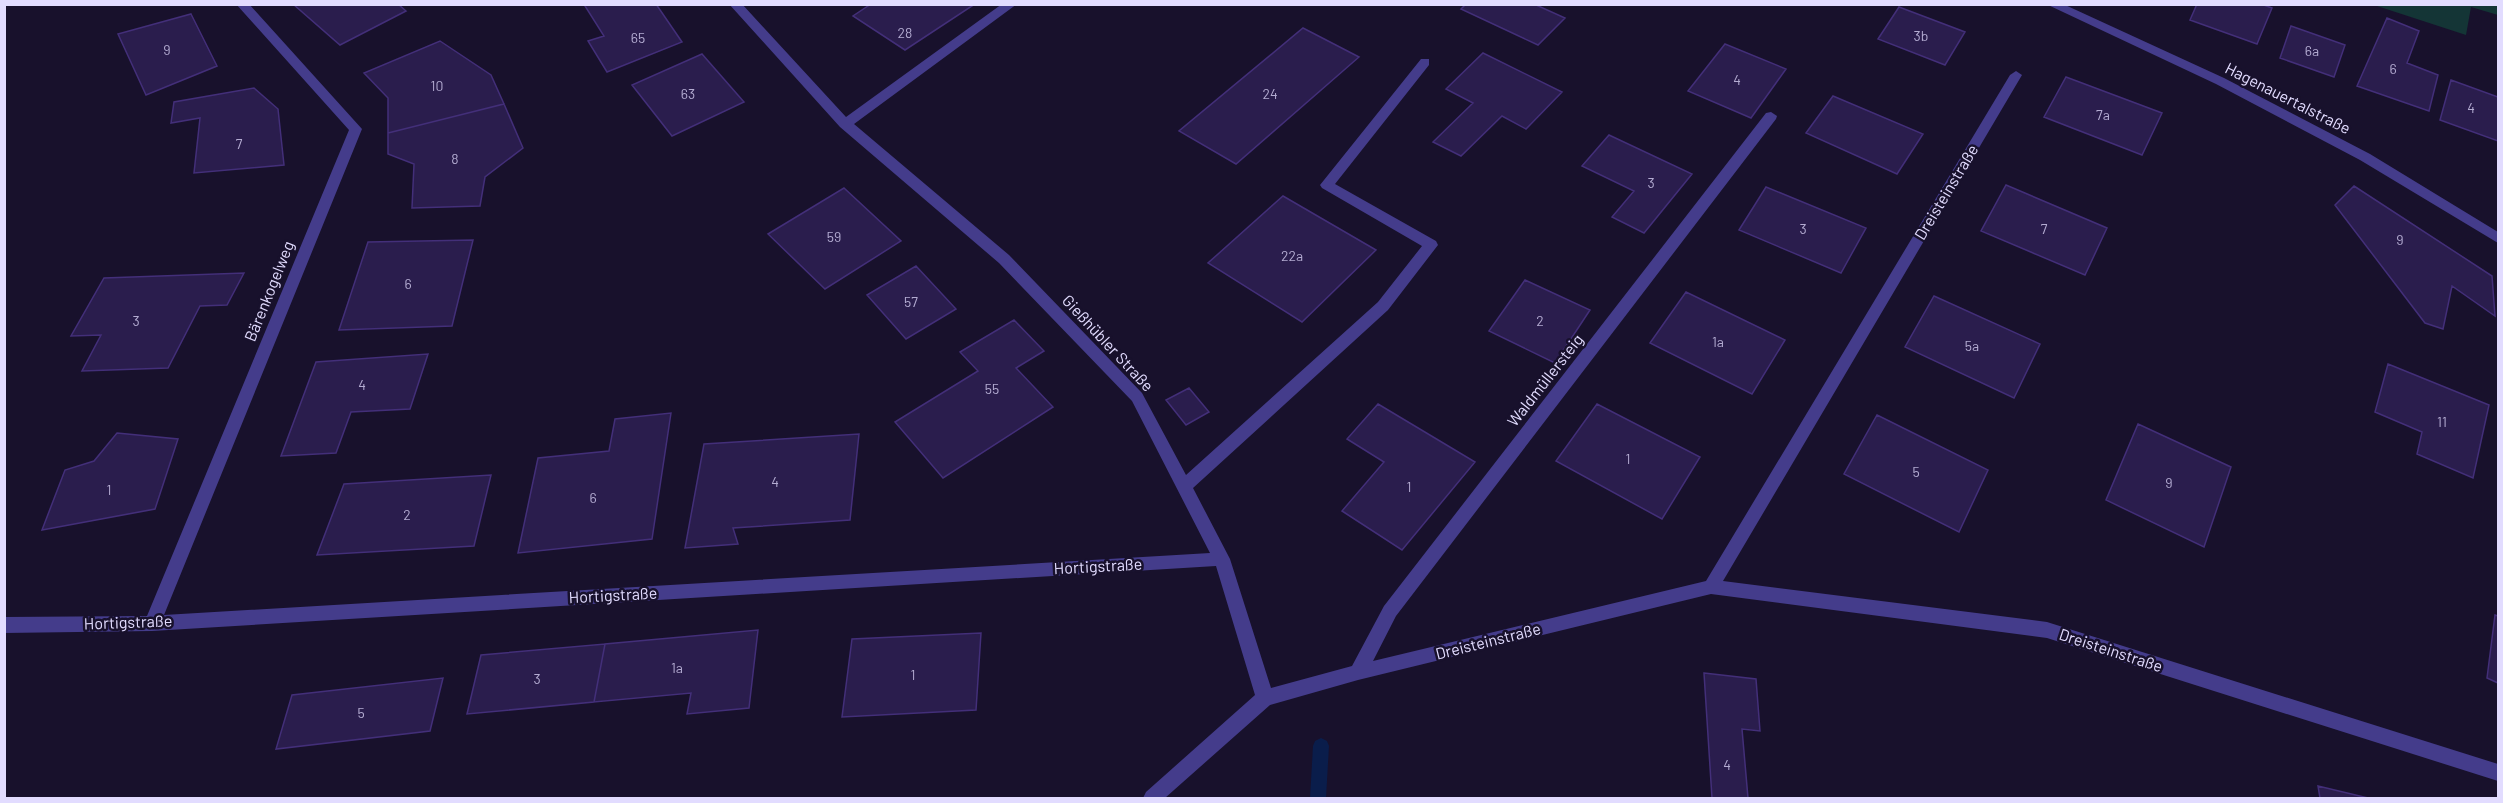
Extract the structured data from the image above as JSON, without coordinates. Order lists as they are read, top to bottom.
{
  "streets": {
    "street": [
      "Hagenauertalstraße",
      "Dreisteinstraße",
      "Bärenkogelweg",
      "Gießhübler Straße",
      "Waldmüllersteig",
      "Hortigstraße"
    ]
  },
  "crossings": [
    ["Dreisteinstraße", "Gießhübler Straße"],
    ["Dreisteinstraße", "Waldmüllersteig"],
    ["Bärenkogelweg", "Hortigstraße"],
    ["Gießhübler Straße", "Hortigstraße"]
  ],
  "house_numbers": [
    "28",
    "3b",
    "65",
    "9",
    "6a",
    "6",
    "4",
    "10",
    "63",
    "24",
    "4",
    "7a",
    "7",
    "8",
    "3",
    "3",
    "7",
    "59",
    "9",
    "22a",
    "6",
    "57",
    "3",
    "2",
    "1a",
    "5a",
    "4",
    "55",
    "11",
    "1",
    "5",
    "4",
    "9",
    "1",
    "1",
    "6",
    "2",
    "1a",
    "1",
    "3",
    "5",
    "4"
  ]
}
